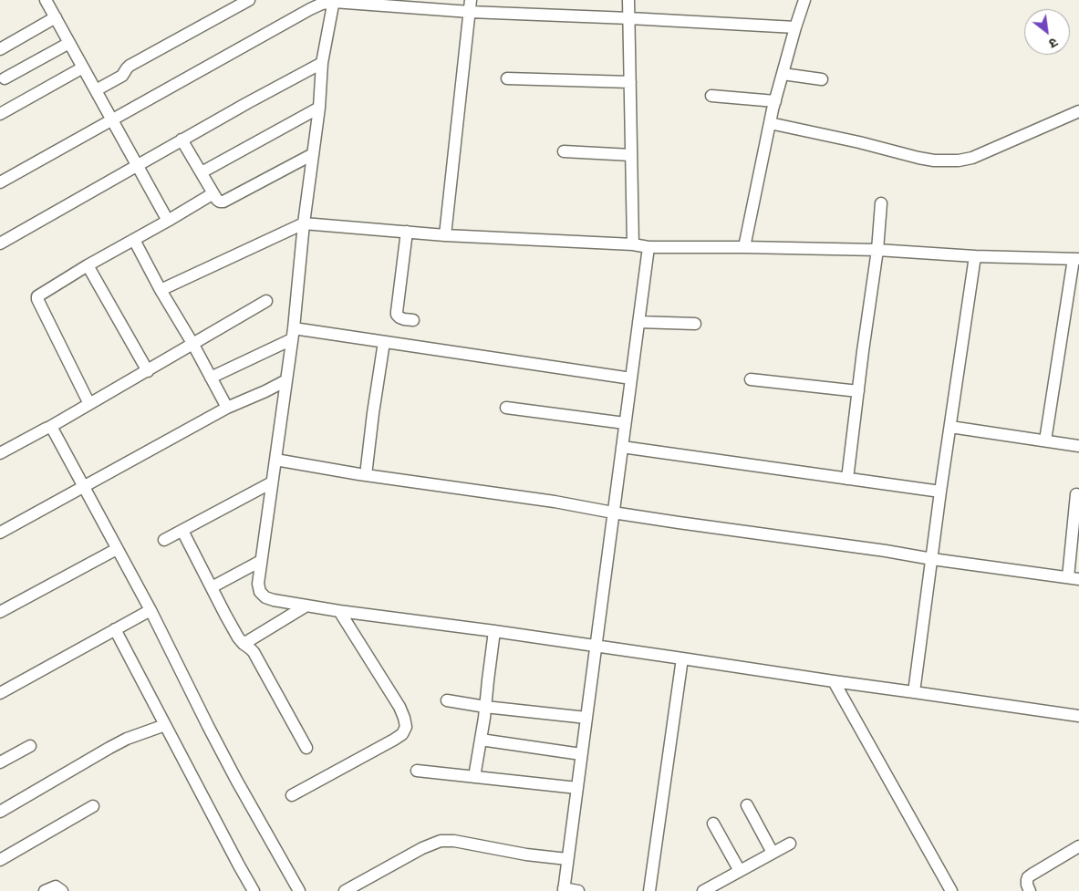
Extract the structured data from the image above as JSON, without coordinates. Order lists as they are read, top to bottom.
{
  "north": "bottom right"
}
